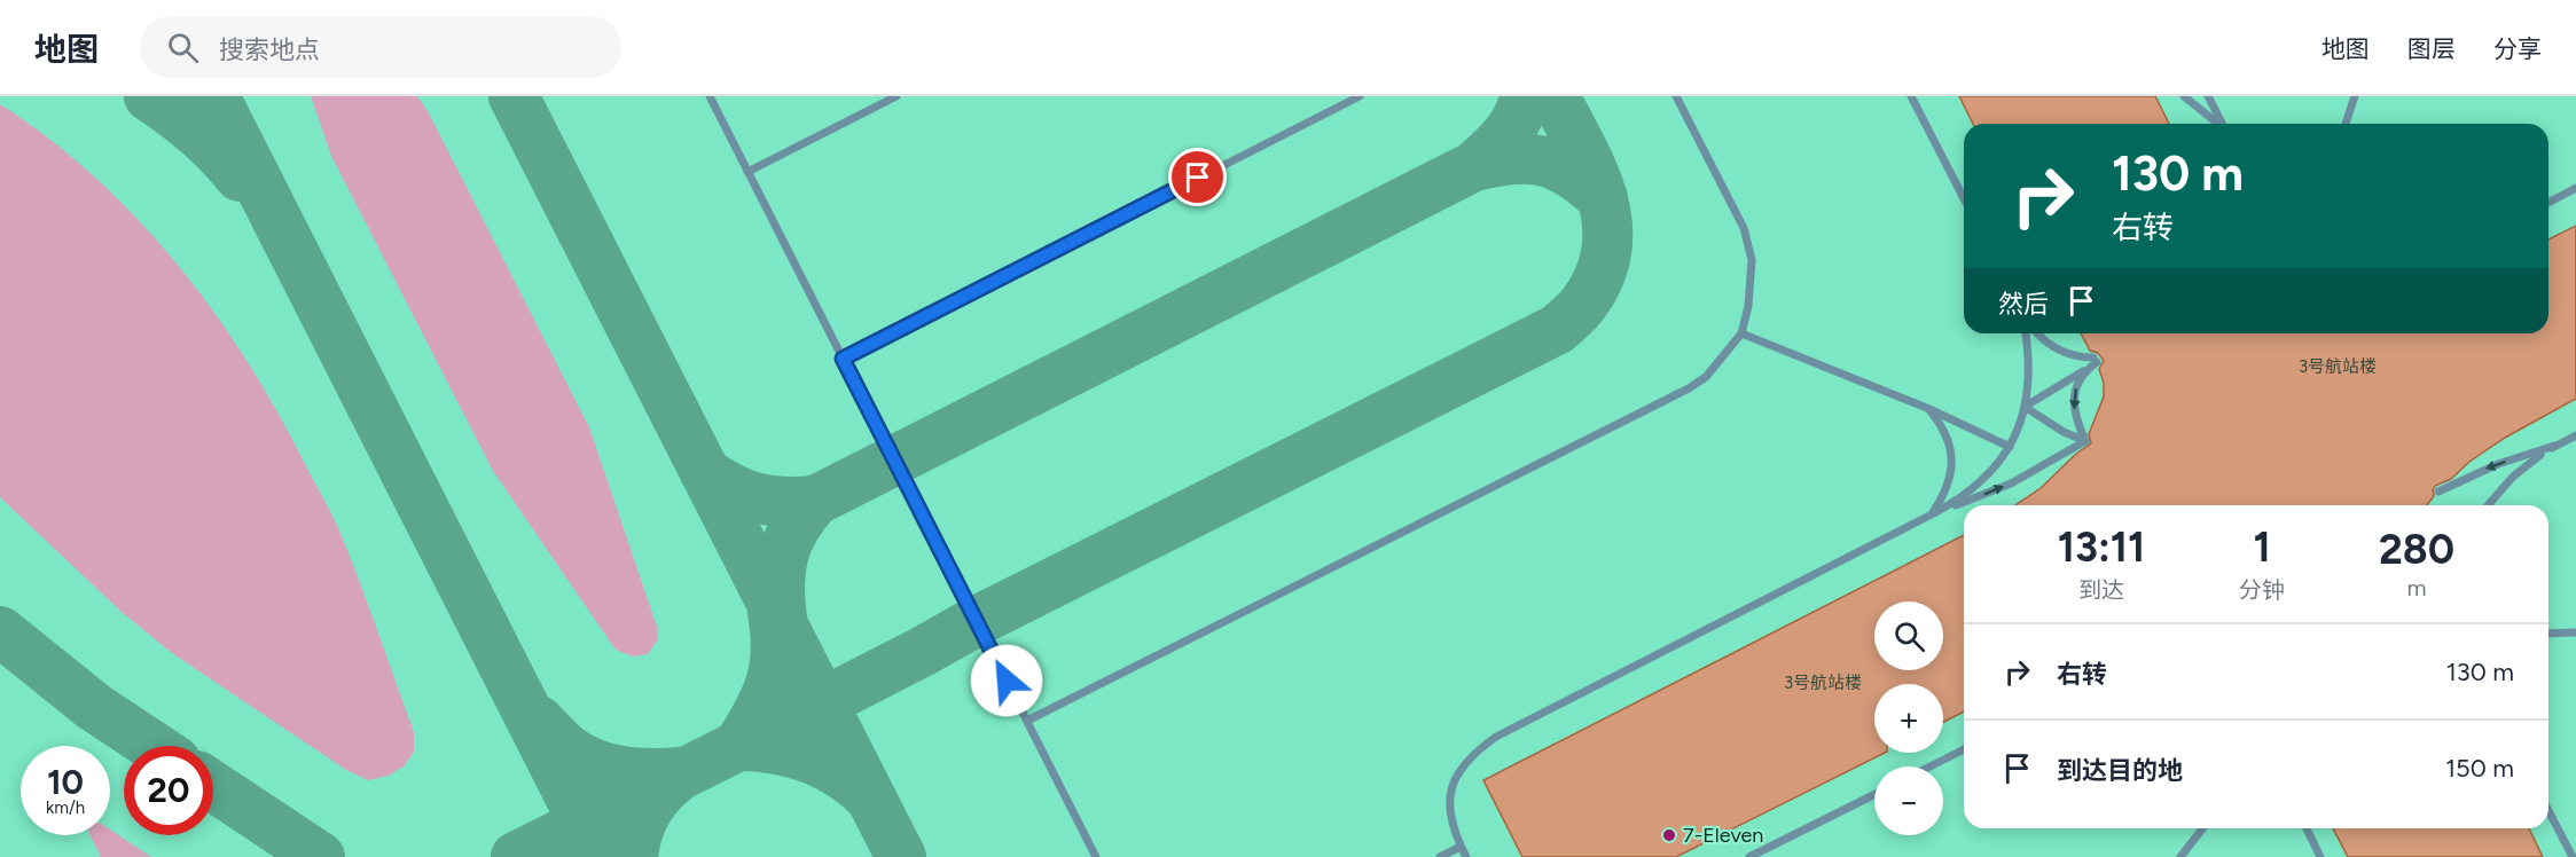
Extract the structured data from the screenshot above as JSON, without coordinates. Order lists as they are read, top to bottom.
{
  "places": ["7-Eleven"],
  "house_numbers": ["3号航站楼", "3号航站楼"],
  "page": {
    "header": "地图",
    "search": "搜索地点",
    "nav": ["地图", "图层", "分享"],
    "turn": ["130 m", "右转"],
    "then": "然后",
    "eta": [
      "13:11",
      "到达",
      "1",
      "分钟",
      "280",
      "m"
    ],
    "map_buttons": ["+", "−"],
    "list": [
      {
        "name": "右转",
        "value": "130 m"
      },
      {
        "name": "到达目的地",
        "value": "150 m"
      }
    ],
    "speed": "10 km/h",
    "limit": "20"
  }
}
